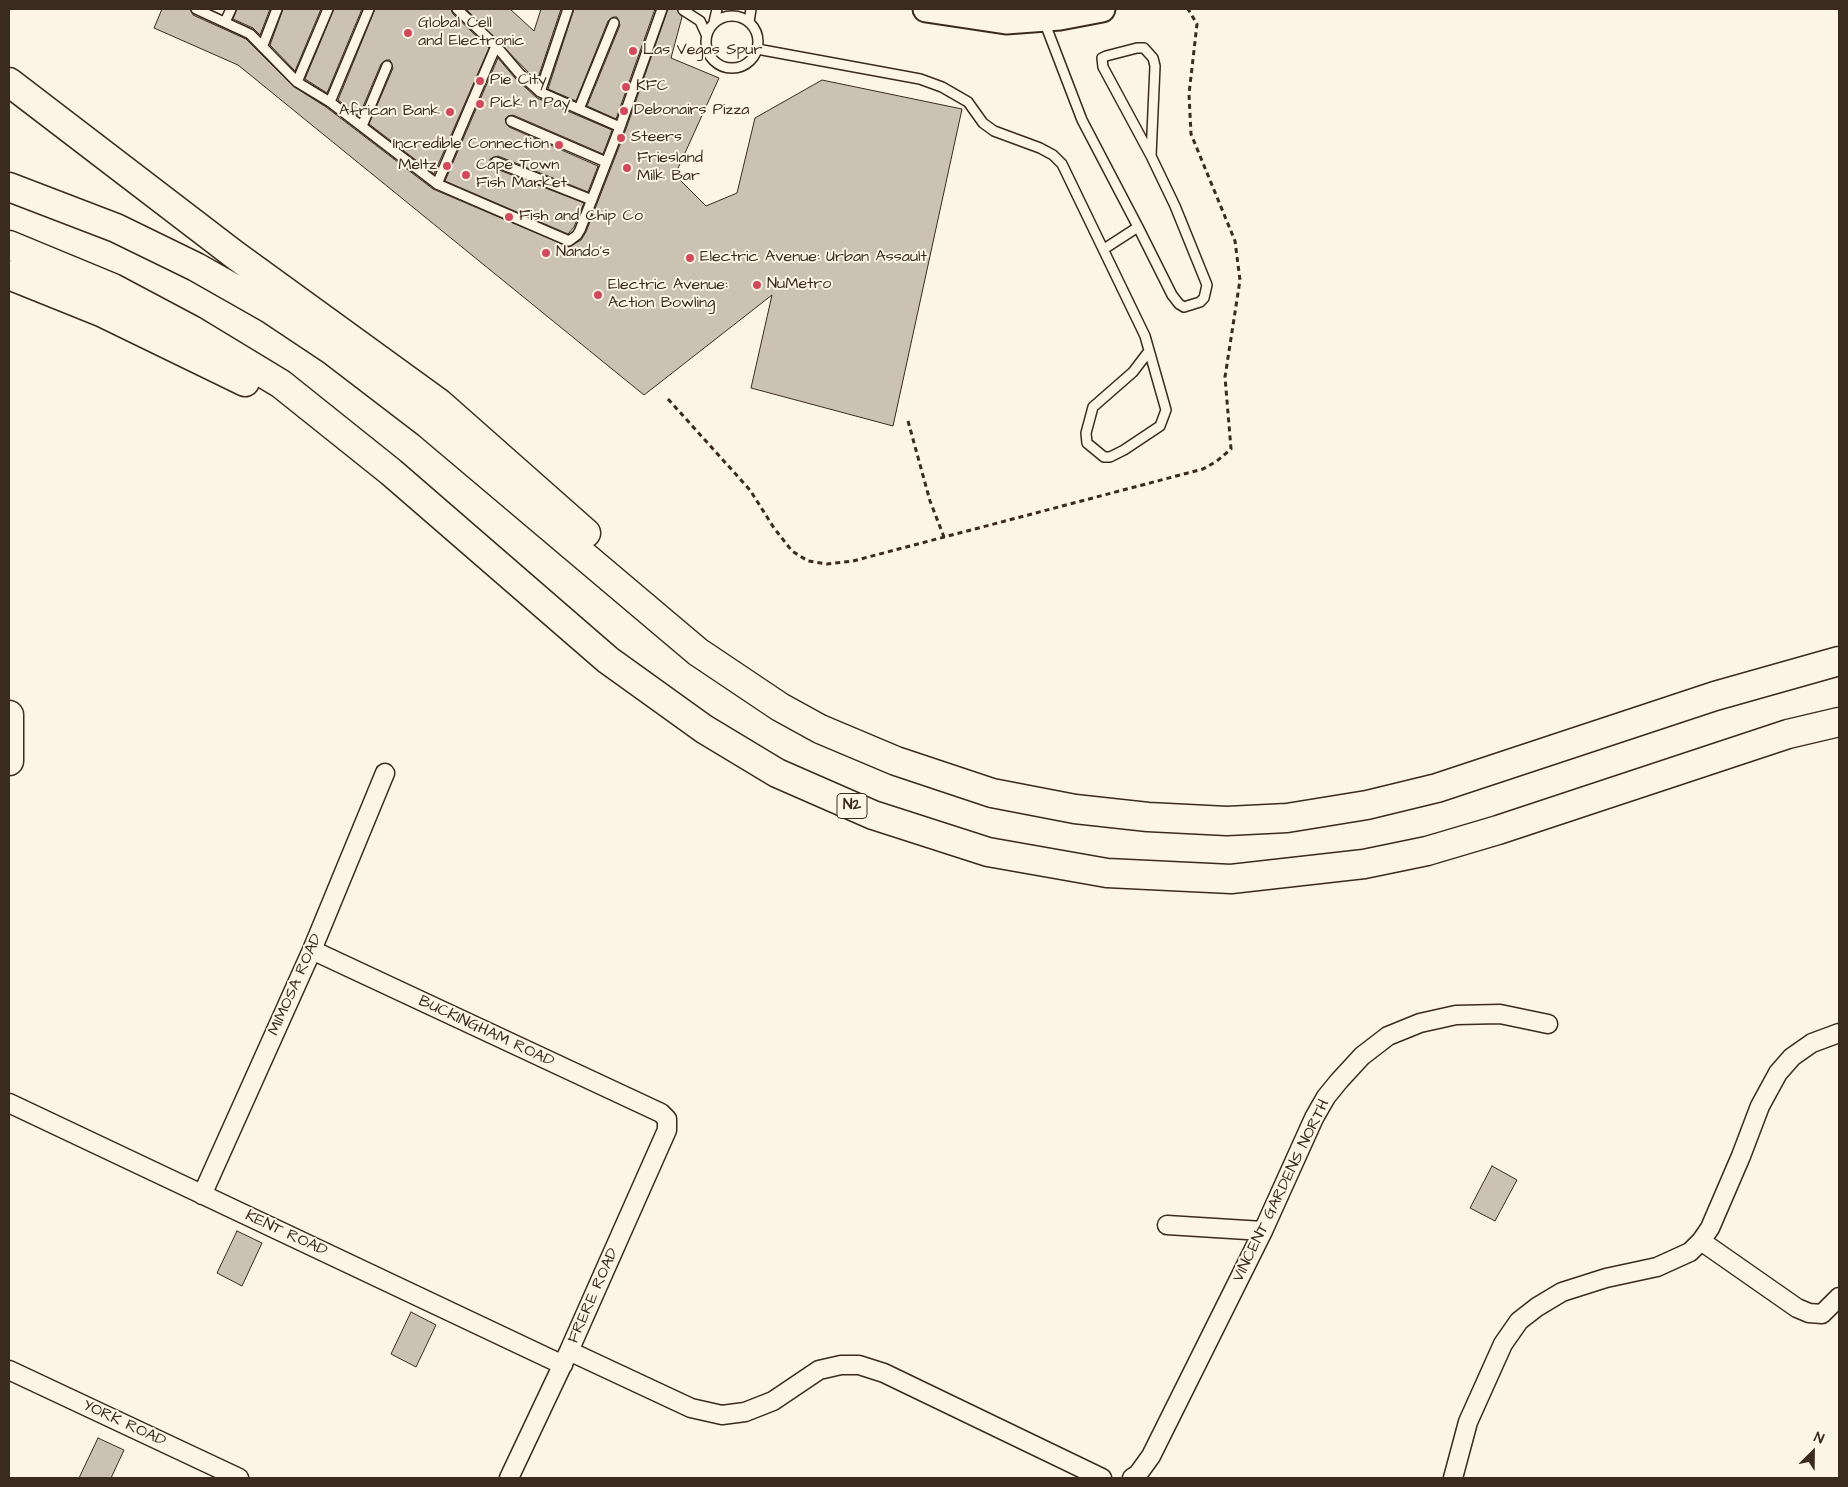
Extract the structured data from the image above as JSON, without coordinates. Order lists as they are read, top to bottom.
{
  "streets": {
    "main road": ["N2"],
    "street": [
      "MIMOSA ROAD",
      "BUCKINGHAM ROAD",
      "VINCENT GARDENS NORTH",
      "KENT ROAD",
      "FRERE ROAD",
      "YORK ROAD"
    ]
  },
  "crossings": [
    ["MIMOSA ROAD", "BUCKINGHAM ROAD"],
    ["MIMOSA ROAD", "KENT ROAD"],
    ["BUCKINGHAM ROAD", "FRERE ROAD"],
    ["KENT ROAD", "FRERE ROAD"]
  ],
  "places": [
    "Global Cell and Electronic",
    "Las Vegas Spur",
    "Pie City",
    "KFC",
    "Pick n Pay",
    "Debonairs Pizza",
    "African Bank",
    "Steers",
    "Incredible Connection",
    "Meltz",
    "Friesland Milk Bar",
    "Cape Town Fish Market",
    "Fish and Chip Co",
    "Nando's",
    "Electric Avenue: Urban Assault",
    "NuMetro",
    "Electric Avenue: Action Bowling"
  ],
  "north": "top right"
}
